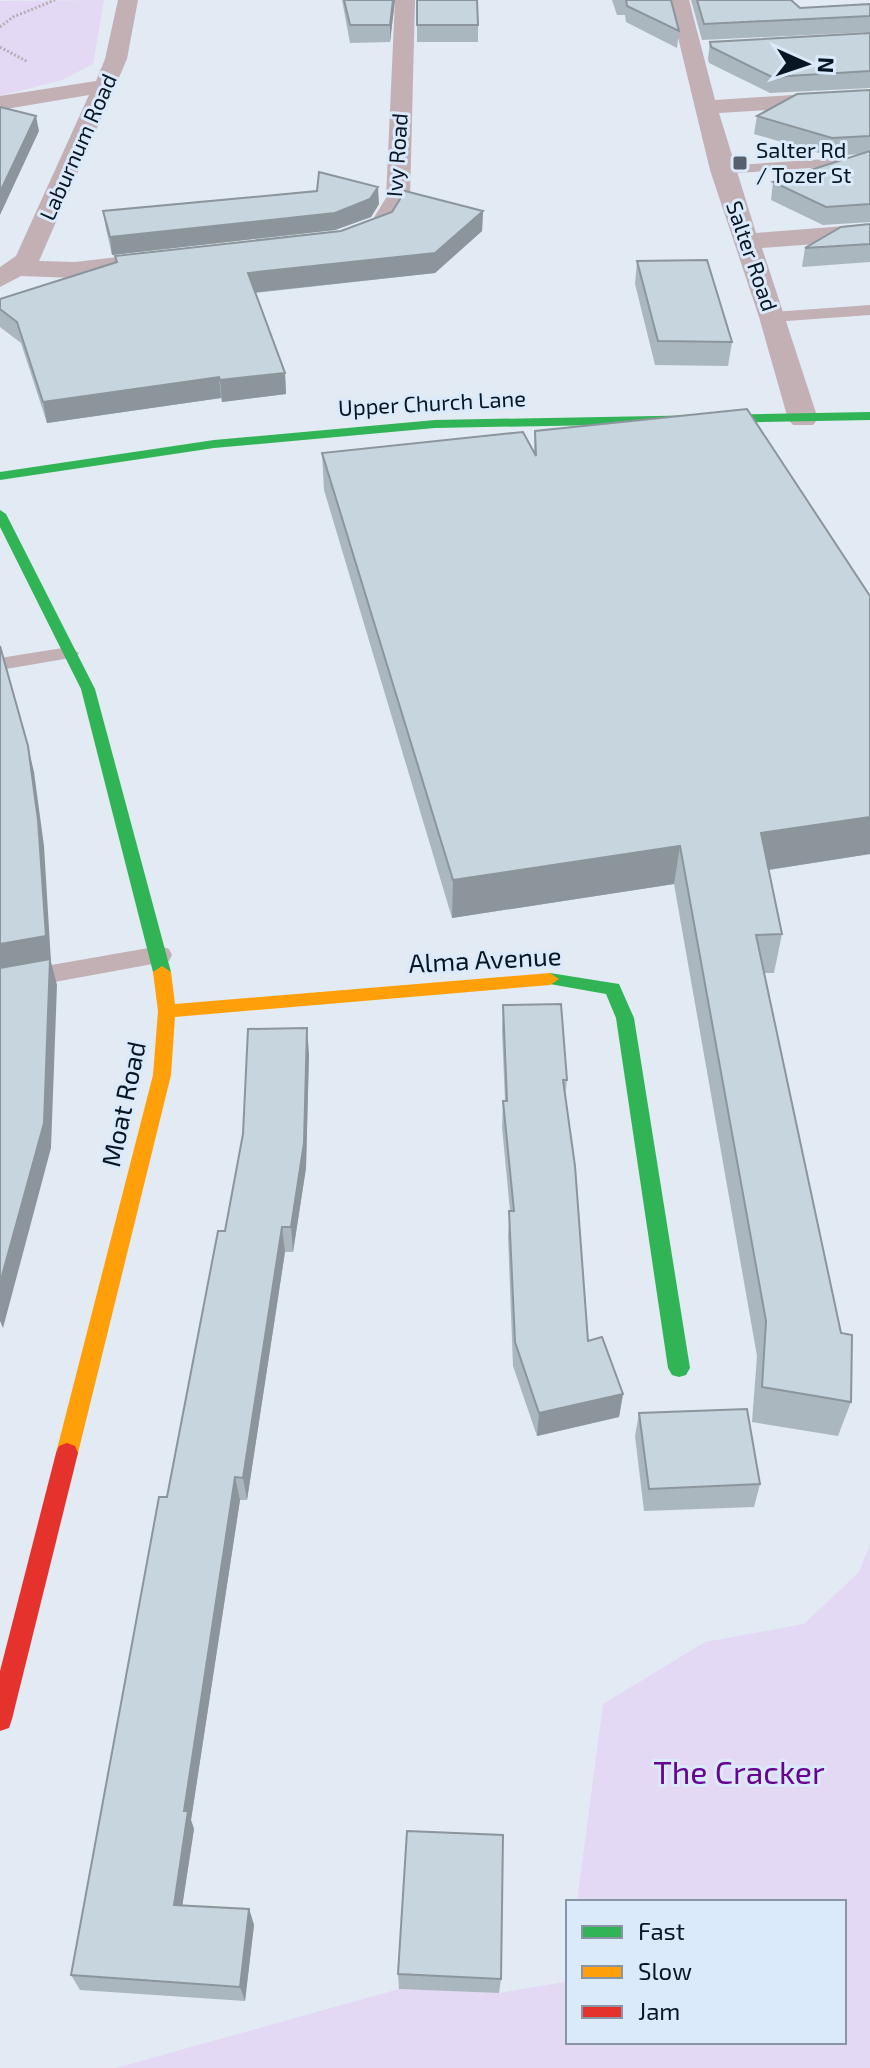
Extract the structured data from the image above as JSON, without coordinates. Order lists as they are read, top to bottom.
{
  "streets": {
    "street": [
      "Laburnum Road",
      "Ivy Road",
      "Salter Road",
      "Upper Church Lane",
      "Alma Avenue",
      "Moat Road"
    ]
  },
  "crossings": [
    ["Salter Road", "Upper Church Lane"],
    ["Alma Avenue", "Moat Road"]
  ],
  "parks": ["The Cracker"],
  "places": {
    "transit": ["Salter Rd / Tozer St"]
  },
  "legend": ["Fast", "Slow", "Jam"],
  "north": "right"
}
